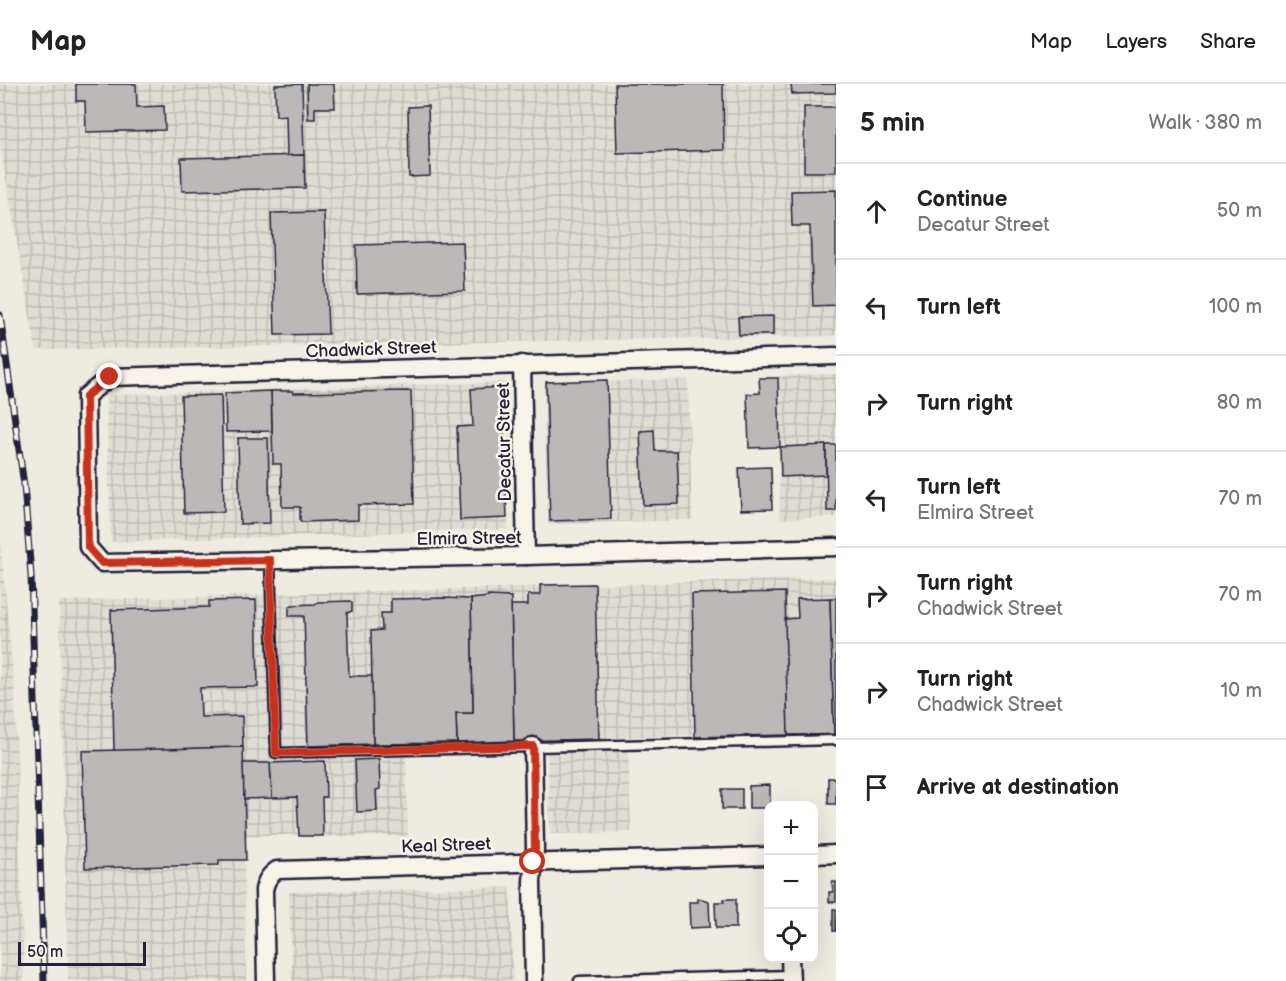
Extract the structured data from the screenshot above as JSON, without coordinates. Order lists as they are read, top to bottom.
{
  "streets": {
    "street": [
      "Chadwick Street",
      "Decatur Street",
      "Elmira Street",
      "Keal Street"
    ]
  },
  "crossings": [
    ["Chadwick Street", "Decatur Street"],
    ["Chadwick Street", "Elmira Street"],
    ["Decatur Street", "Elmira Street"]
  ],
  "scale_bar": "50 m",
  "page": {
    "header": "Map",
    "nav": ["Map", "Layers", "Share"],
    "heading": ["5 min", "Walk · 380 m"],
    "list": [
      ["Continue", "Decatur Street", "50 m"],
      ["Turn left", "100 m"],
      ["Turn right", "80 m"],
      ["Turn left", "Elmira Street", "70 m"],
      ["Turn right", "Chadwick Street", "70 m"],
      ["Turn right", "Chadwick Street", "10 m"],
      "Arrive at destination"
    ],
    "map_buttons": ["+", "−"],
    "scale": "50 m"
  }
}
